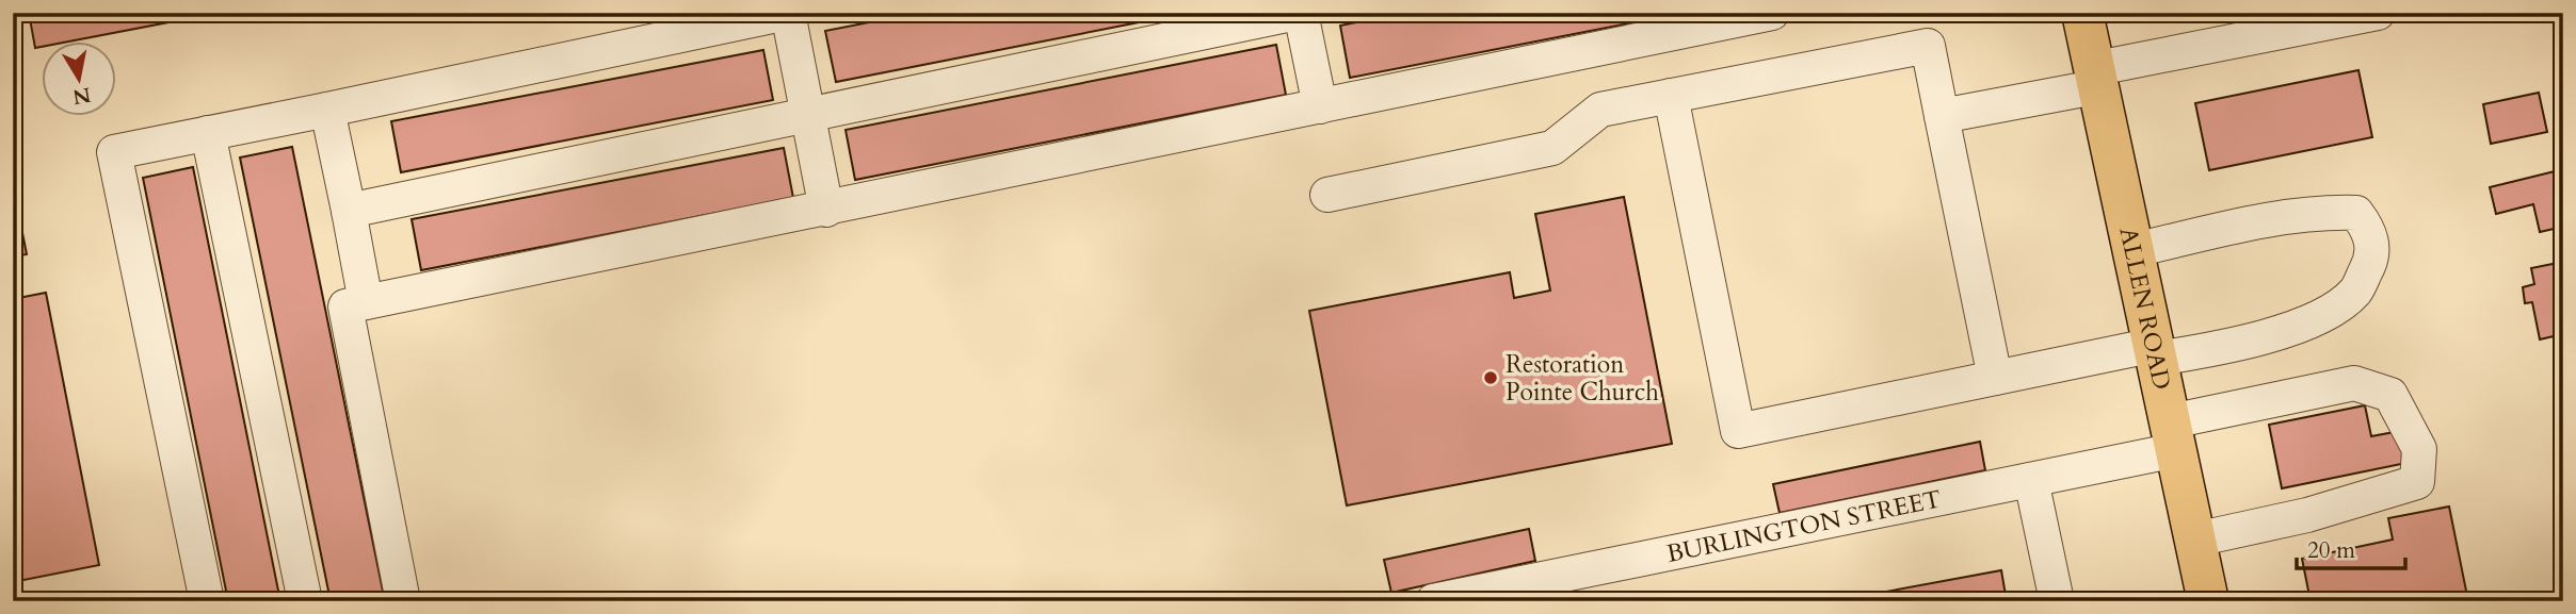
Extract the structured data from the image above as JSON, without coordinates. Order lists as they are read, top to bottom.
{
  "streets": {
    "main road": ["ALLEN ROAD"],
    "street": ["BURLINGTON STREET"]
  },
  "crossings": [
    ["ALLEN ROAD", "BURLINGTON STREET"]
  ],
  "places": ["Restoration Pointe Church"],
  "scale_bar": "20 m",
  "north": "bottom"
}
